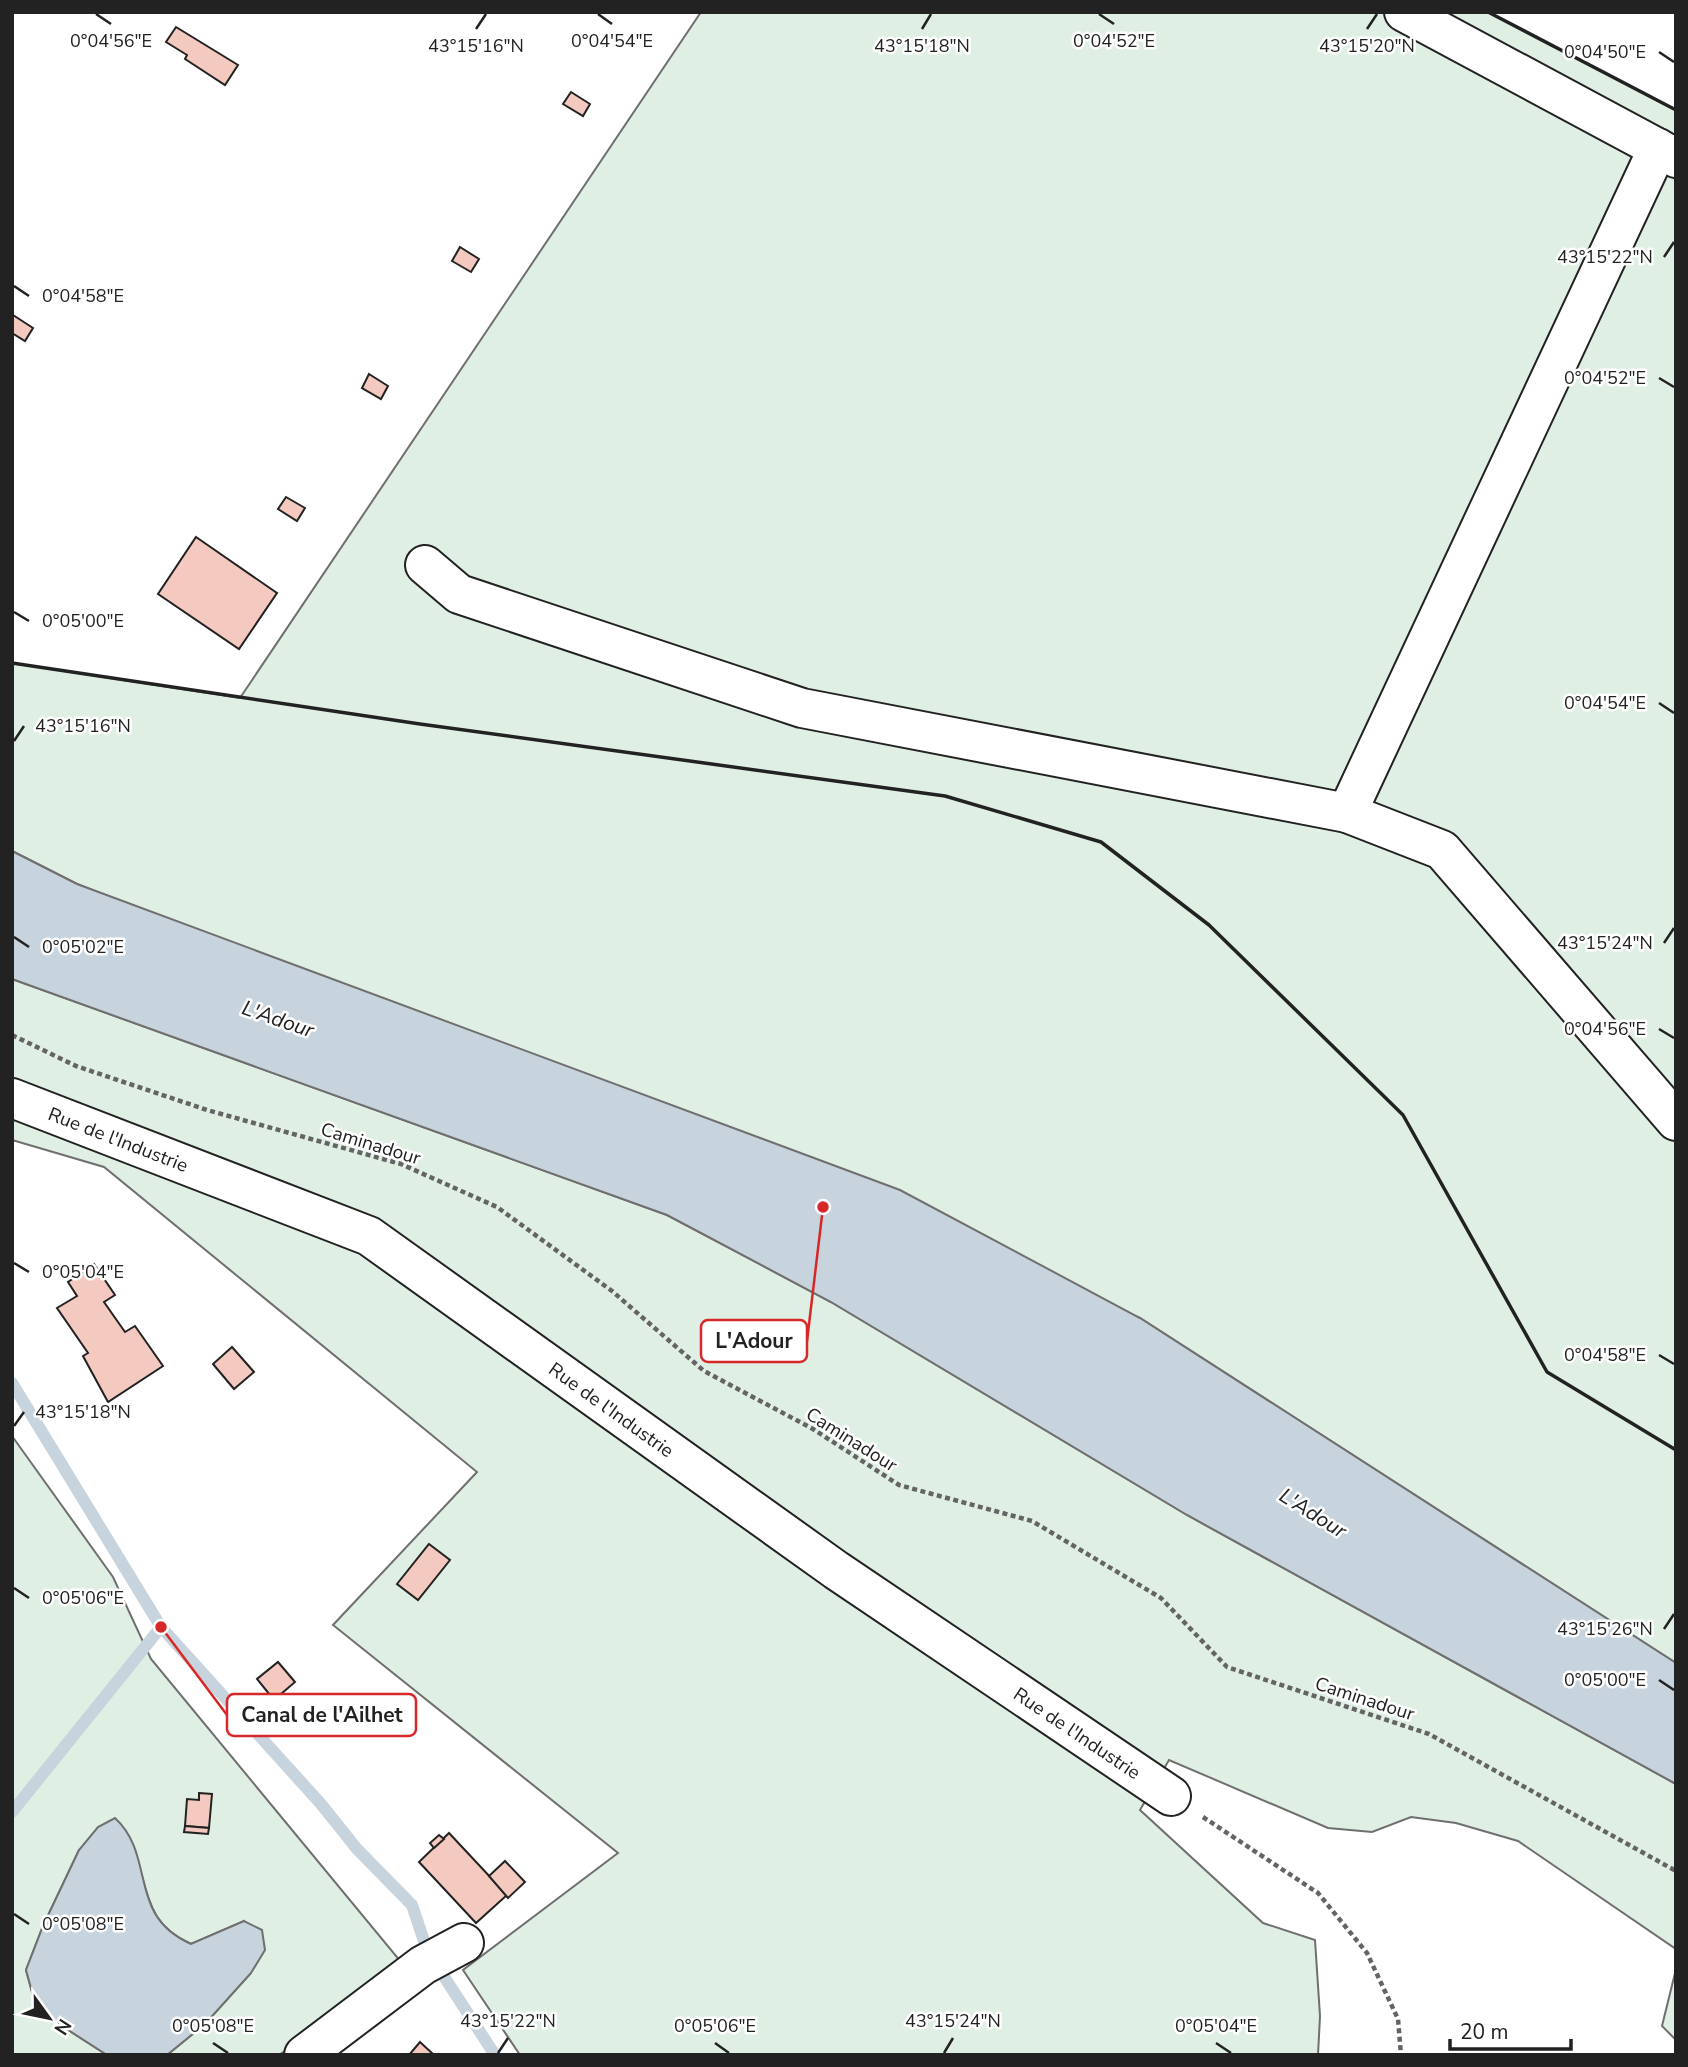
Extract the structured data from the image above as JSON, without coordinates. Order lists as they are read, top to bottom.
{
  "streets": {
    "lane": ["Rue de l'Industrie"],
    "path": ["Caminadour"]
  },
  "water": ["L'Adour"],
  "places": ["L'Adour", "Canal de l'Ailhet"],
  "scale_bar": "20 m",
  "north": "bottom right",
  "coordinates": [
    "0°04'56\"E",
    "0°04'52\"E",
    "0°04'54\"E",
    "43°15'16\"N",
    "43°15'18\"N",
    "43°15'20\"N",
    "0°04'50\"E",
    "43°15'22\"N",
    "0°04'58\"E",
    "0°05'00\"E",
    "43°15'24\"N",
    "0°05'02\"E",
    "0°05'04\"E",
    "0°05'06\"E",
    "43°15'26\"N",
    "0°05'08\"E"
  ]
}
